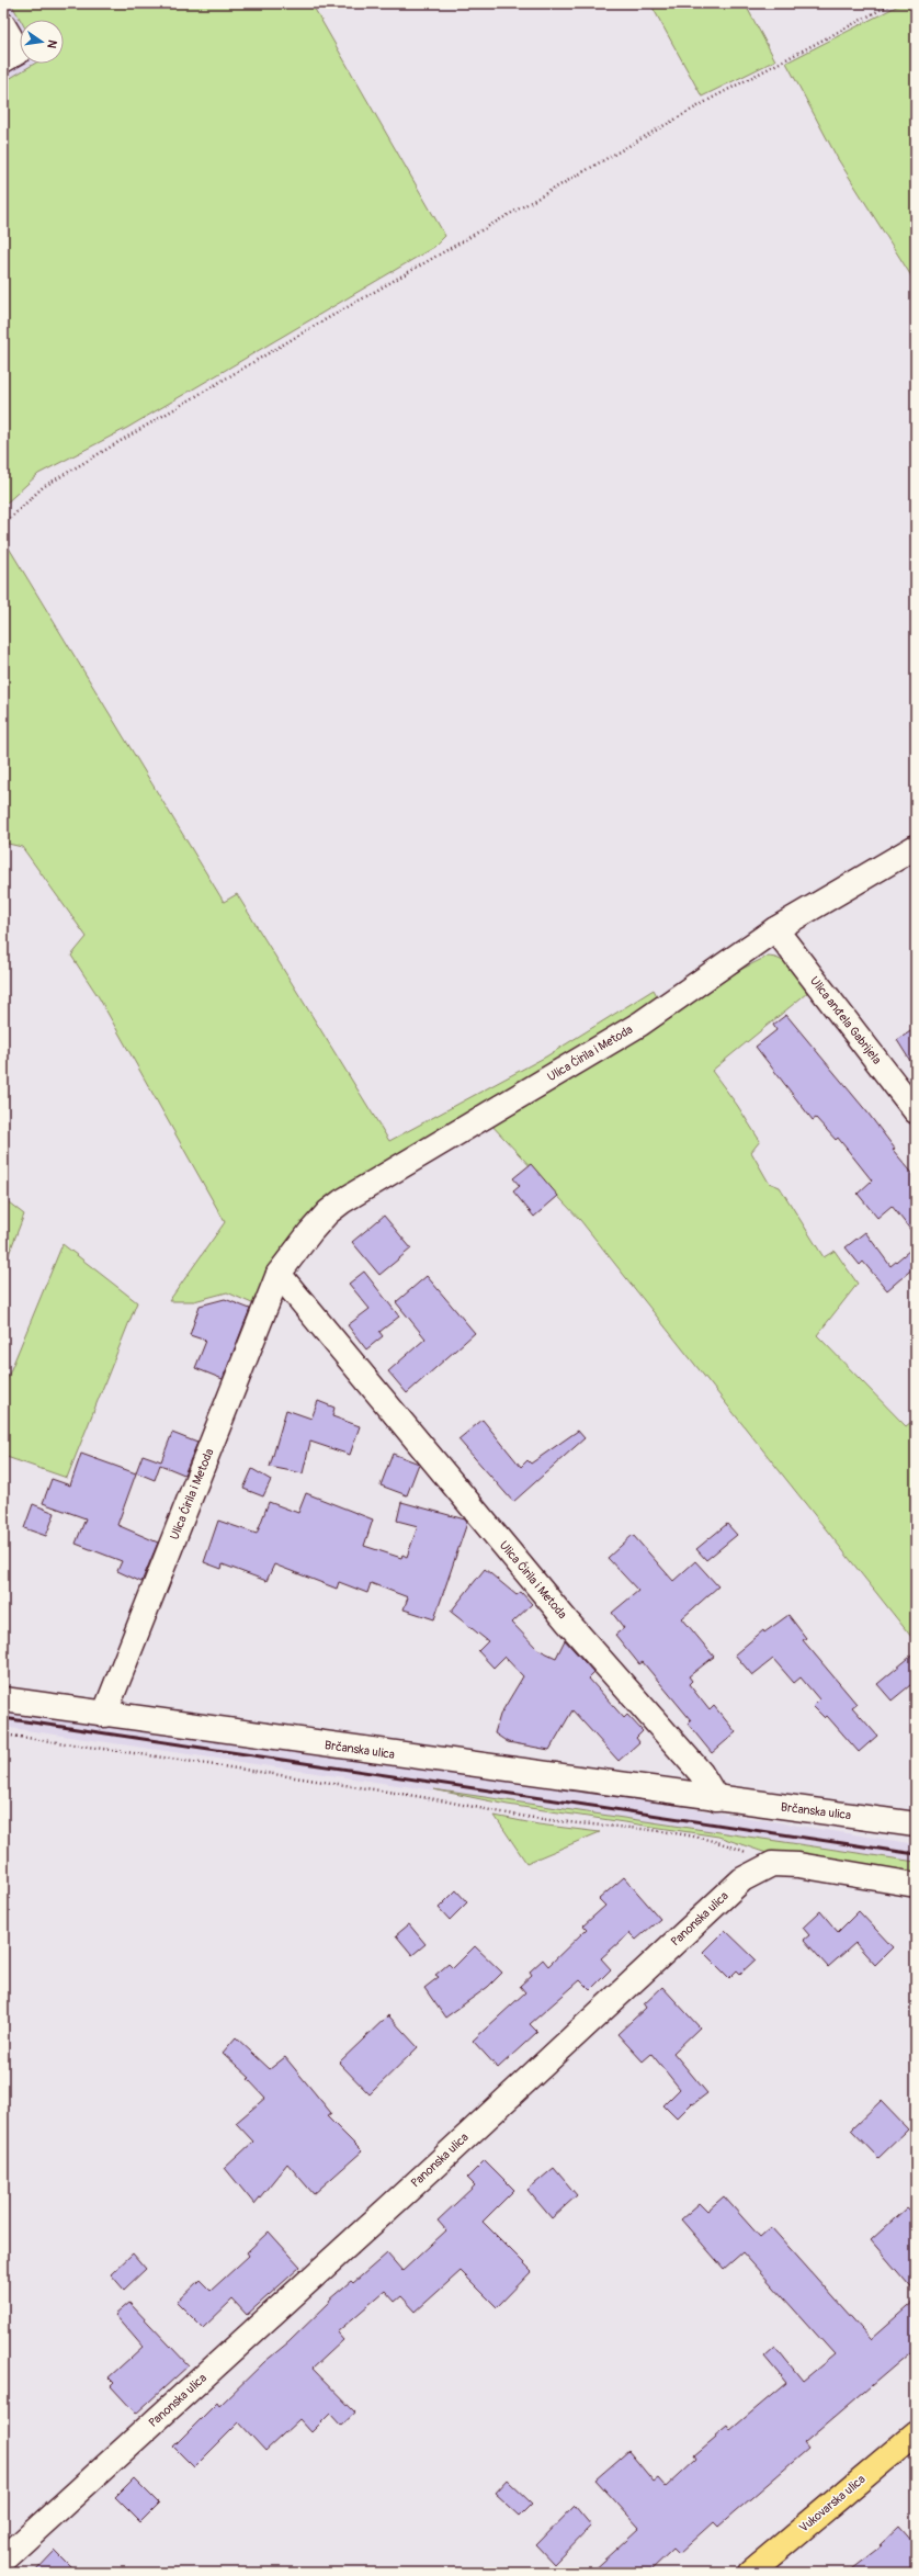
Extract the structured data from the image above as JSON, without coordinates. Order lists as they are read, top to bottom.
{
  "streets": {
    "main road": ["Vukovarska ulica"],
    "street": [
      "Ulica anđela Gabrijela",
      "Ulica Ćirila i Metoda",
      "Brčanska ulica",
      "Panonska ulica"
    ]
  },
  "crossings": [
    ["Ulica anđela Gabrijela", "Ulica Ćirila i Metoda"],
    ["Ulica Ćirila i Metoda", "Brčanska ulica"]
  ],
  "north": "right"
}
